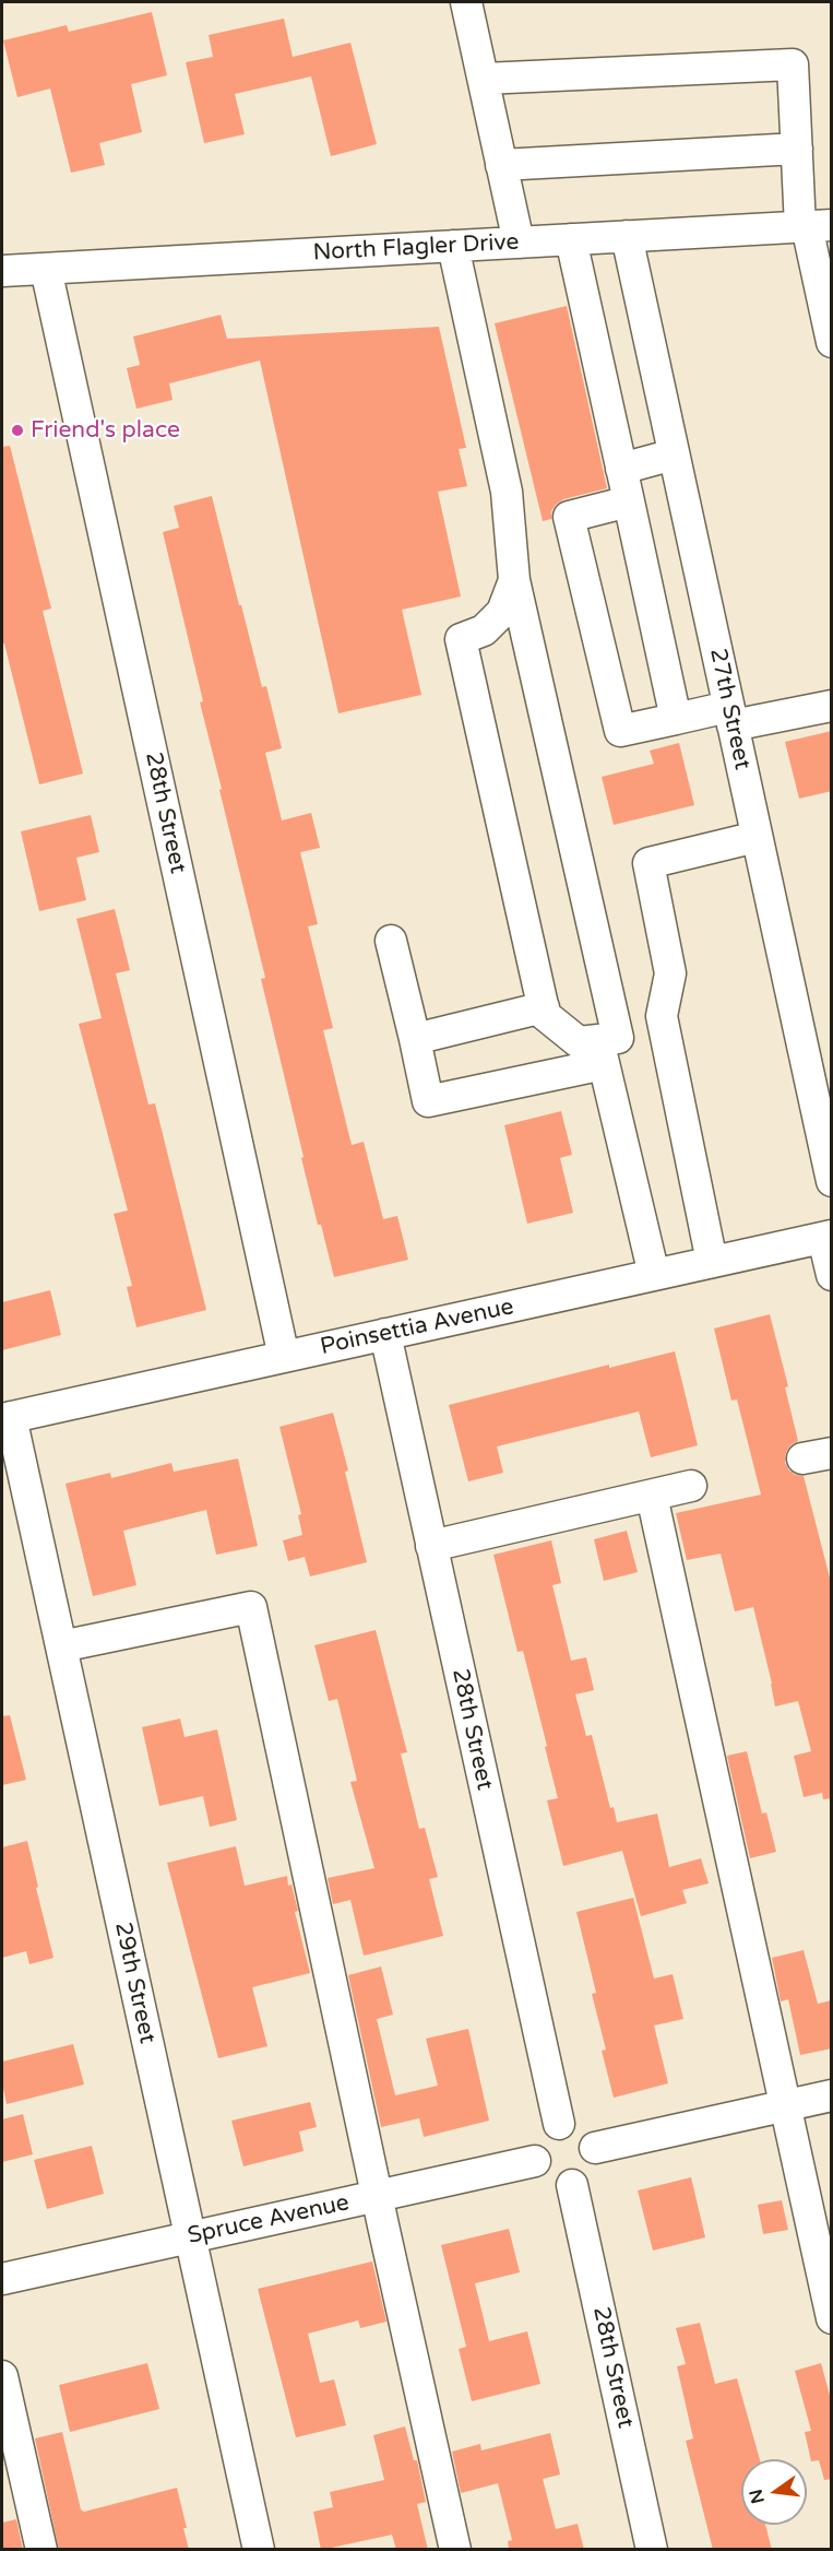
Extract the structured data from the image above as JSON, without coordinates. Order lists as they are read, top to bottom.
{
  "streets": {
    "street": [
      "North Flagler Drive",
      "27th Street",
      "28th Street",
      "Poinsettia Avenue",
      "29th Street",
      "Spruce Avenue"
    ]
  },
  "crossings": [
    ["North Flagler Drive", "27th Street"],
    ["North Flagler Drive", "28th Street"],
    ["28th Street", "Poinsettia Avenue"],
    ["28th Street", "Spruce Avenue"],
    ["Poinsettia Avenue", "29th Street"],
    ["29th Street", "Spruce Avenue"]
  ],
  "places": ["Friend's place"],
  "north": "left"
}
